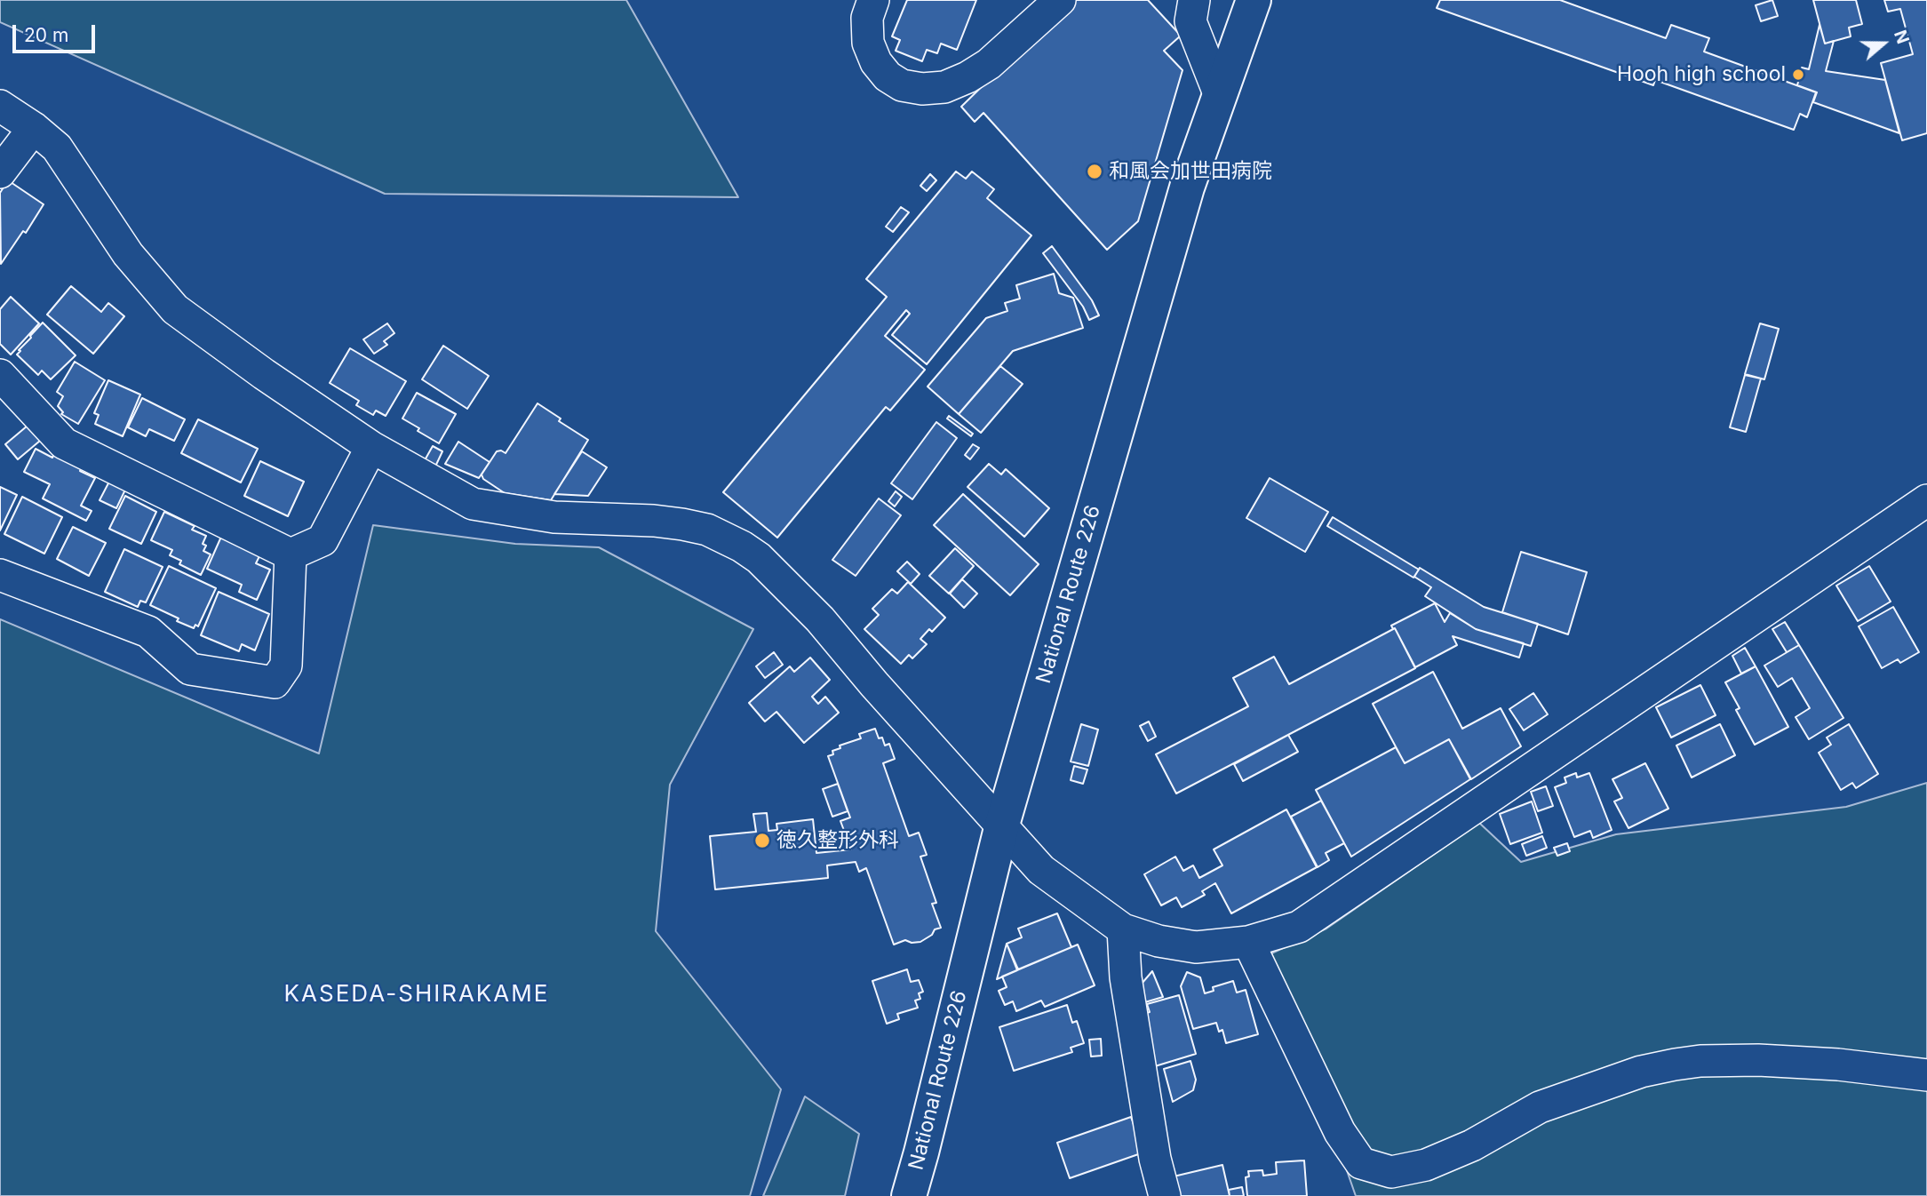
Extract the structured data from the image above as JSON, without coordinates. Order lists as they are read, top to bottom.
{
  "streets": {
    "highway": ["National Route 226"]
  },
  "districts": ["KASEDA-SHIRAKAME"],
  "places": ["Hooh high school", "和風会加世田病院", "徳久整形外科"],
  "scale_bar": "20 m",
  "north": "right"
}
